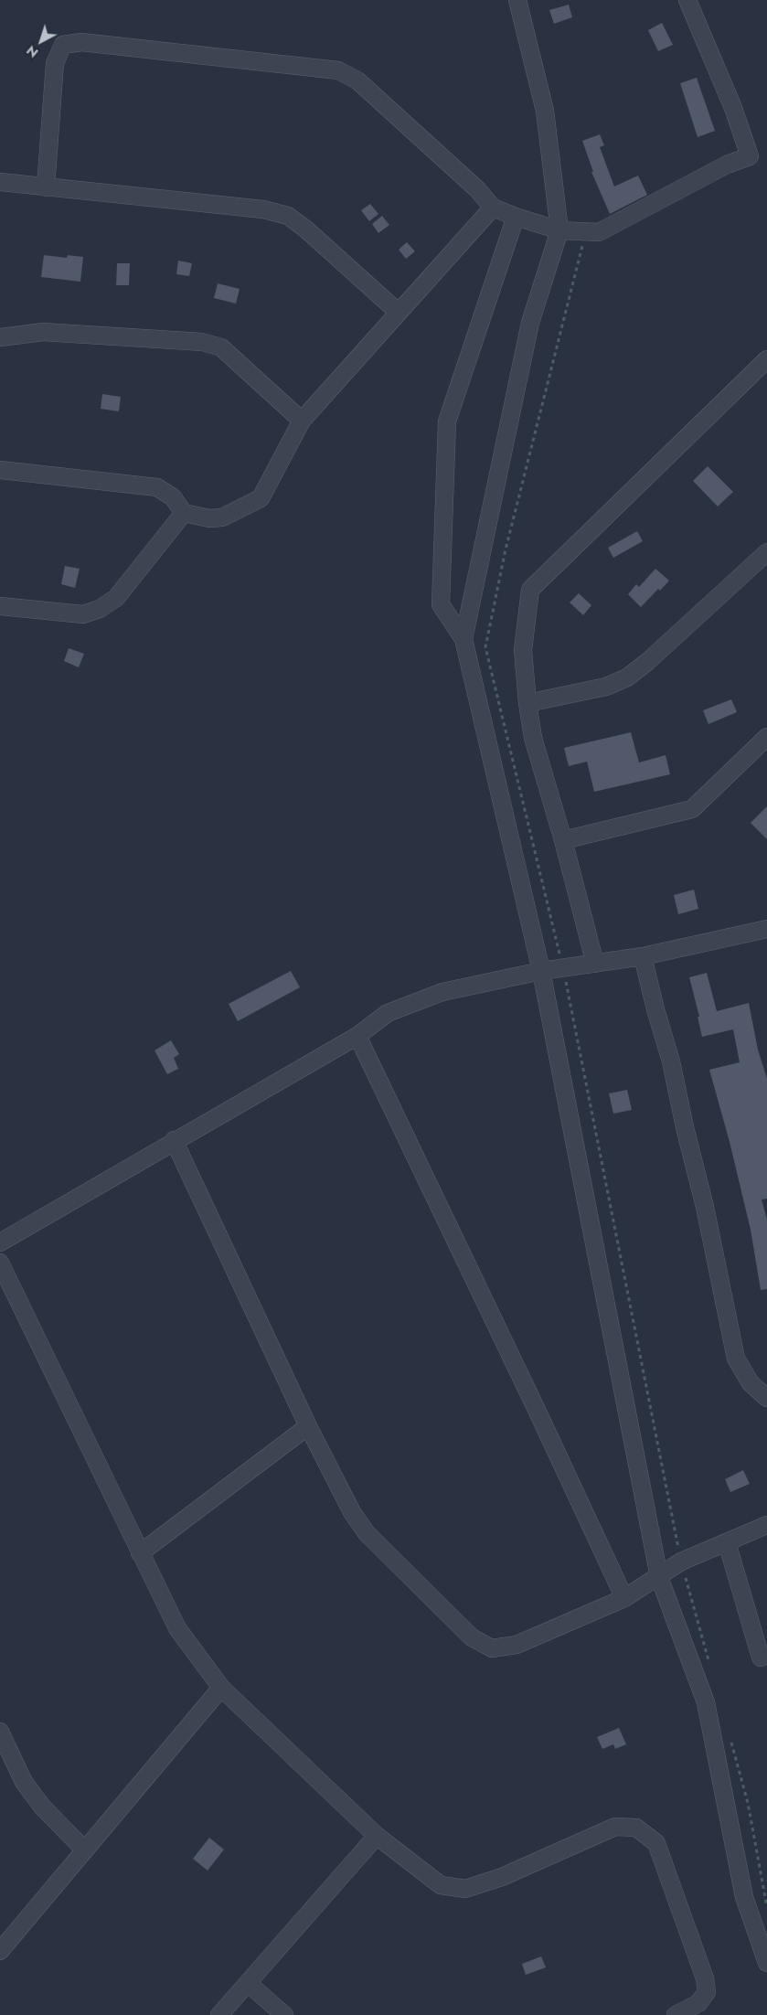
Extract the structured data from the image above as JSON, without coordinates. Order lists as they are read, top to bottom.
{
  "north": "bottom left"
}
